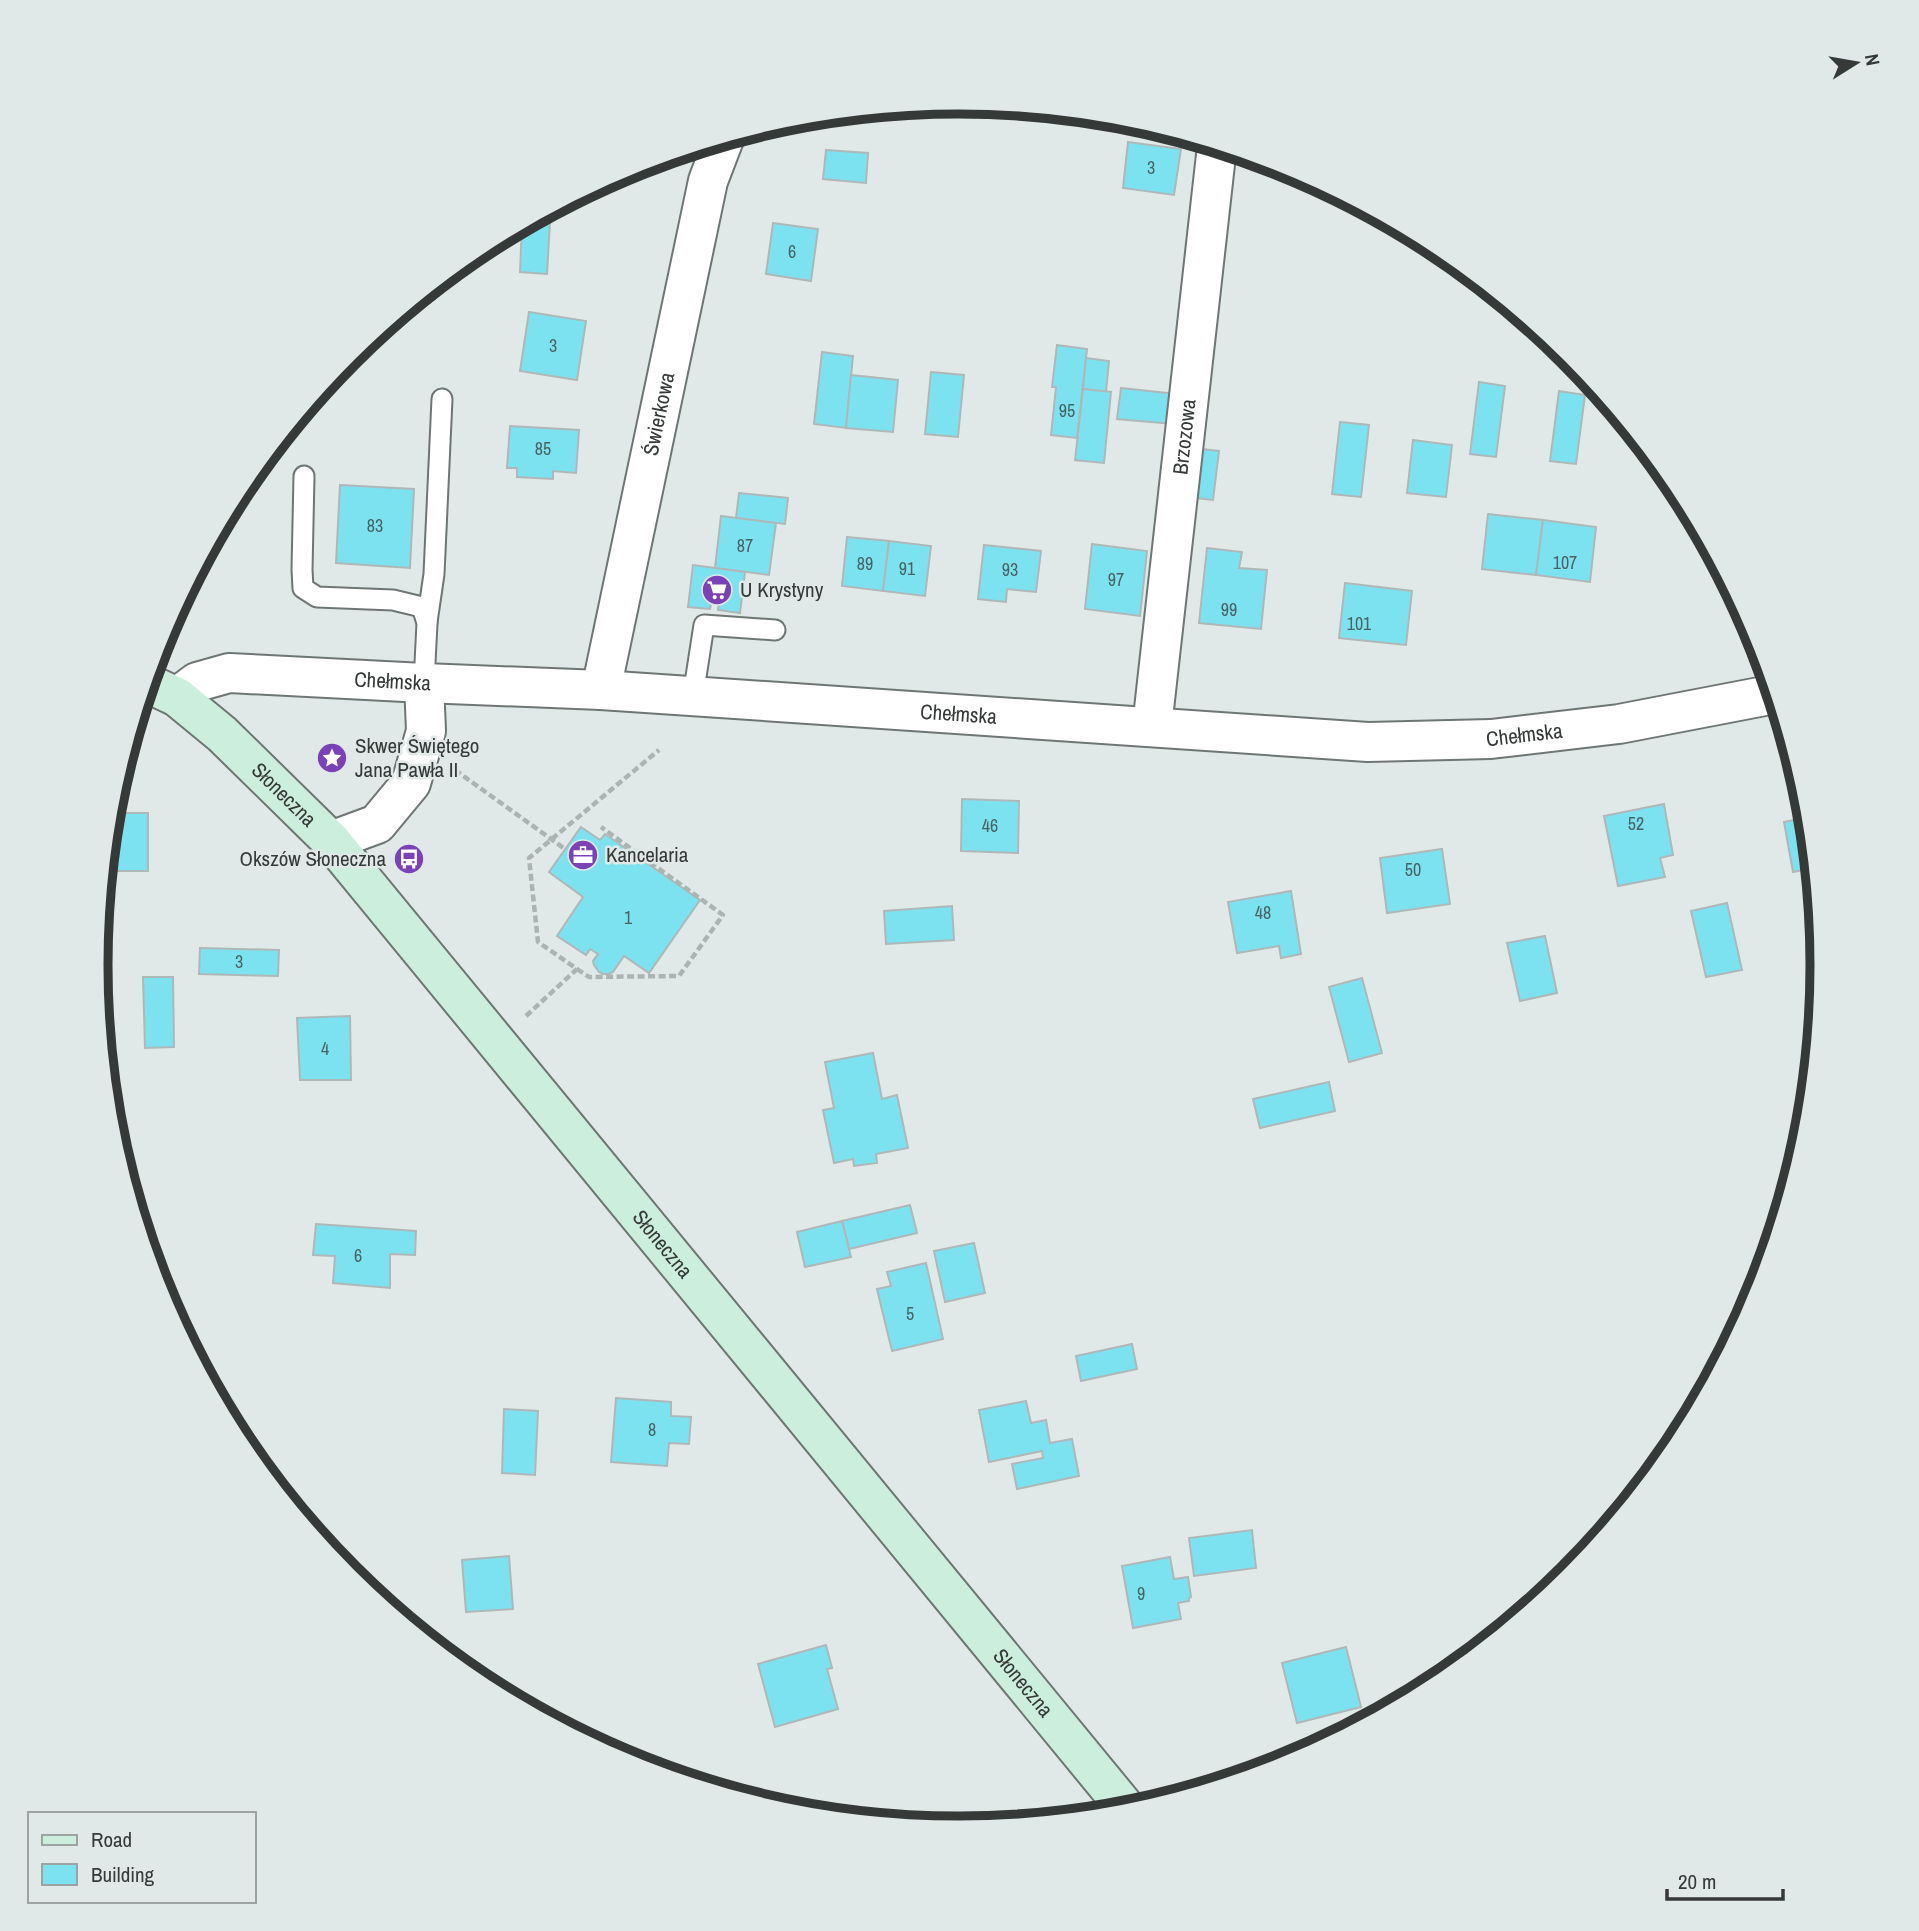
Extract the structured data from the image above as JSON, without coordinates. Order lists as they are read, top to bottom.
{
  "streets": {
    "main road": ["Słoneczna"],
    "street": ["Świerkowa", "Brzozowa", "Chełmska"]
  },
  "crossings": [
    ["Świerkowa", "Chełmska"],
    ["Brzozowa", "Chełmska"],
    ["Chełmska", "Słoneczna"]
  ],
  "places": {
    "supermarket": ["U Krystyny"],
    "place": ["Skwer Świętego Jana Pawła II"],
    "office": ["Kancelaria"],
    "bus stop": ["Okszów Słoneczna"]
  },
  "house_numbers": [
    "3",
    "6",
    "3",
    "95",
    "85",
    "83",
    "87",
    "107",
    "89",
    "91",
    "93",
    "97",
    "99",
    "101",
    "52",
    "46",
    "50",
    "48",
    "1",
    "3",
    "4",
    "6",
    "5",
    "8",
    "9"
  ],
  "legend": ["Road", "Building"],
  "scale_bar": "20 m",
  "north": "right"
}
